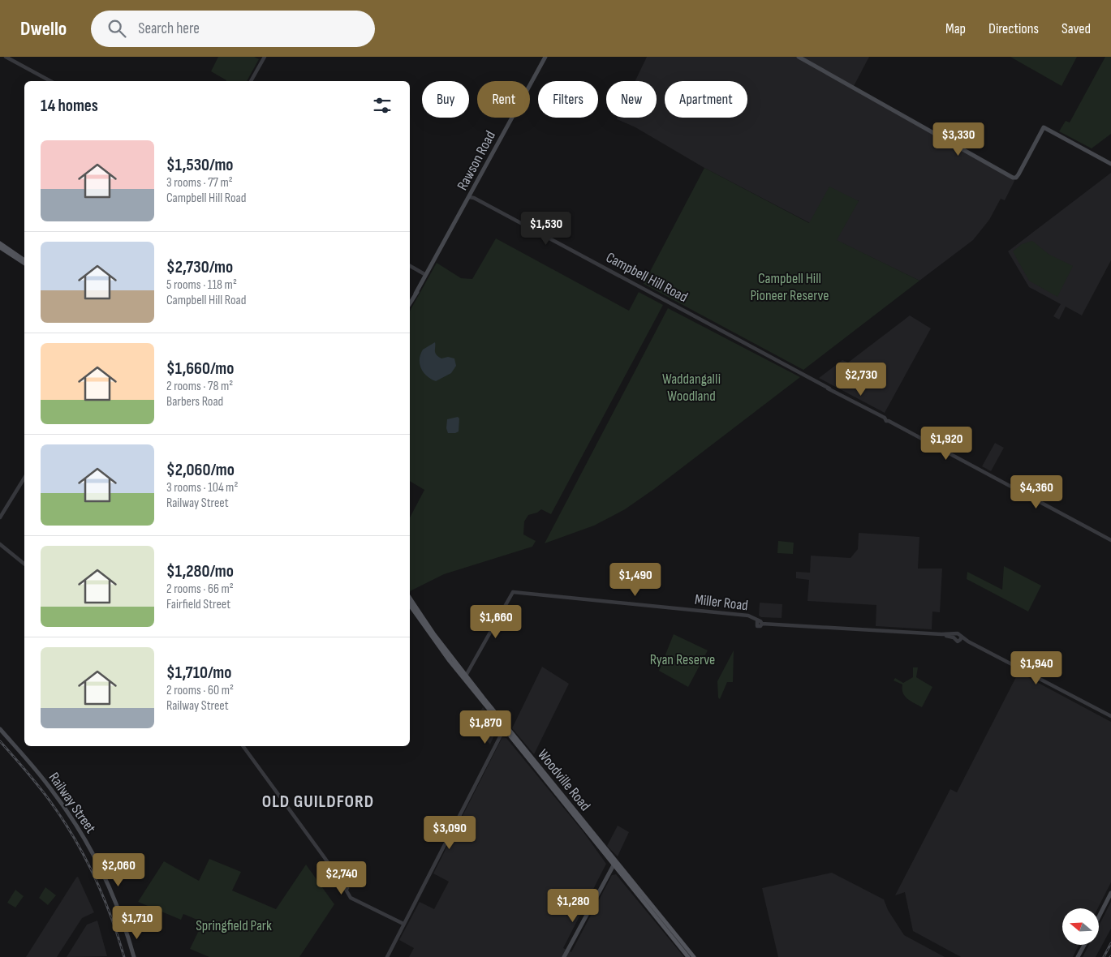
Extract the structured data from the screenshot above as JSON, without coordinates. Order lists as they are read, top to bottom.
{
  "streets": {
    "main road": ["Rawson Road", "Woodville Road", "Railway Street"],
    "street": ["Campbell Hill Road", "Miller Road"]
  },
  "crossings": [
    ["Rawson Road", "Campbell Hill Road"],
    ["Miller Road", "Woodville Road"]
  ],
  "districts": ["OLD GUILDFORD"],
  "parks": [
    "Campbell Hill Pioneer Reserve",
    "Waddangalli Woodland",
    "Ryan Reserve",
    "Springfield Park"
  ],
  "north": "left",
  "page": {
    "header": "Dwello",
    "search": "Search here",
    "nav": ["Map", "Directions", "Saved"],
    "chip": [
      "Buy",
      "Rent",
      "Filters",
      "New",
      "Apartment"
    ],
    "heading": "14 homes",
    "price": [
      "$3,330",
      "$1,530",
      "$2,730",
      "$1,920",
      "$4,360",
      "$1,490",
      "$1,660",
      "$1,940",
      "$1,870",
      "$3,090",
      "$2,060",
      "$2,740",
      "$1,280",
      "$1,710"
    ],
    "list": [
      {
        "name": "$1,530/mo",
        "note": "3 rooms · 77 m² · Campbell Hill Road"
      },
      {
        "name": "$2,730/mo",
        "note": "5 rooms · 118 m² · Campbell Hill Road"
      },
      {
        "name": "$1,660/mo",
        "note": "2 rooms · 78 m² · Barbers Road"
      },
      {
        "name": "$2,060/mo",
        "note": "3 rooms · 104 m² · Railway Street"
      },
      {
        "name": "$1,280/mo",
        "note": "2 rooms · 66 m² · Fairfield Street"
      },
      {
        "name": "$1,710/mo",
        "note": "2 rooms · 60 m² · Railway Street"
      }
    ]
  }
}
